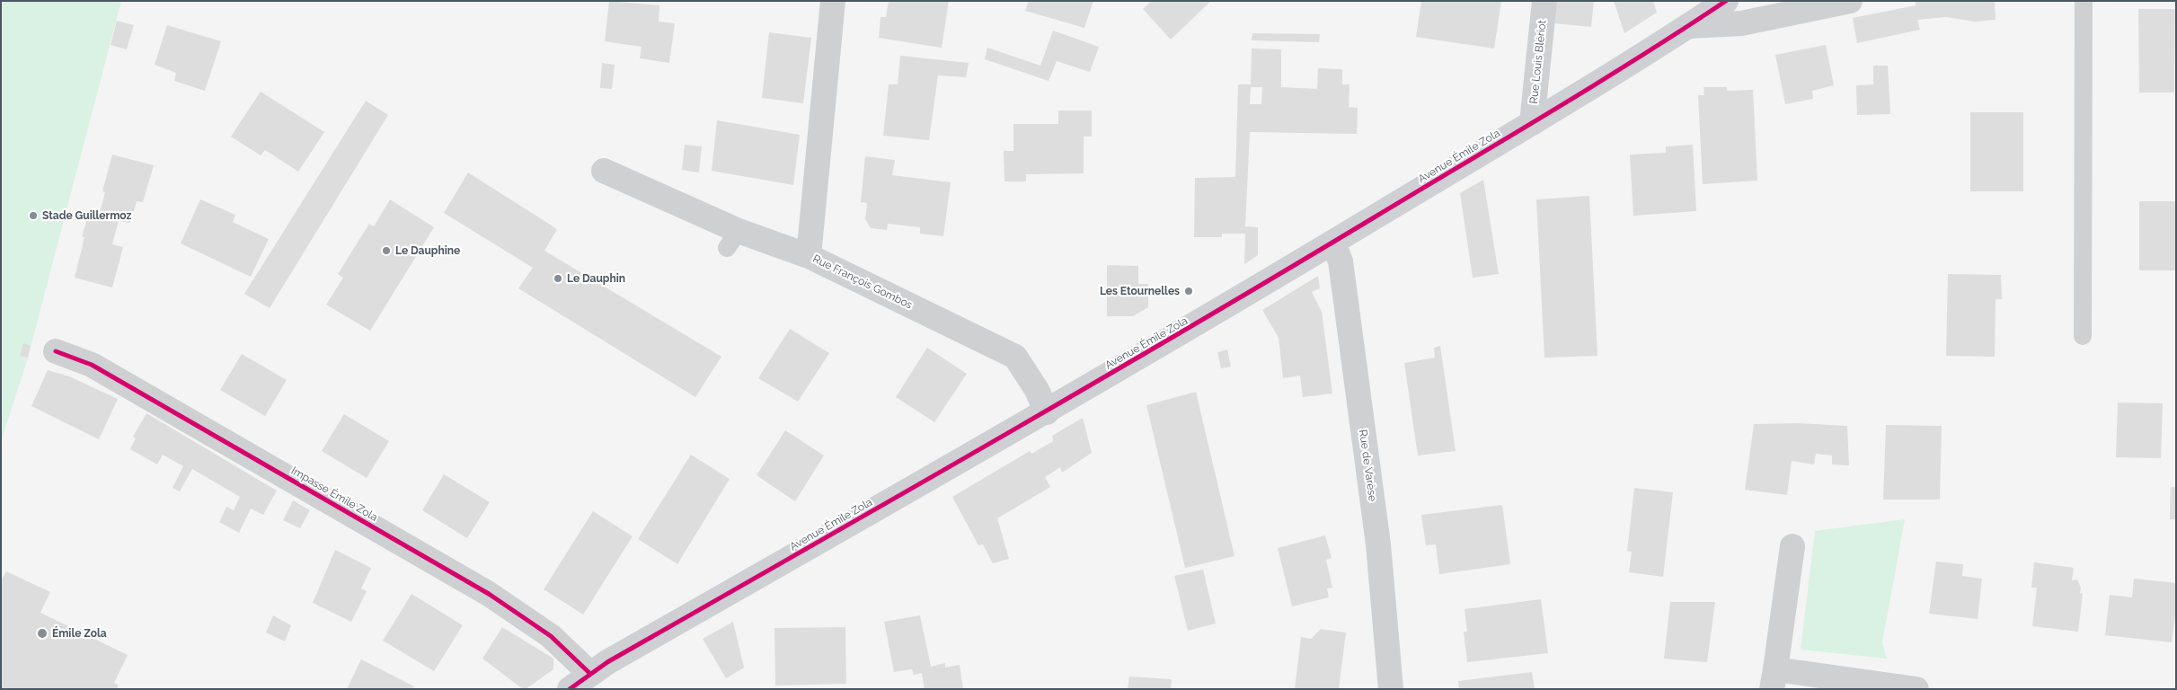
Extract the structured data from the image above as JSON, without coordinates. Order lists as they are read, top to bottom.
{
  "streets": {
    "main road": ["Avenue Émile Zola"],
    "street": [
      "Rue Louis Blériot",
      "Rue François Gombos",
      "Rue de Varèse",
      "Impasse Émile Zola"
    ]
  },
  "crossings": [
    ["Rue Louis Blériot", "Avenue Émile Zola"],
    ["Avenue Émile Zola", "Rue François Gombos"],
    ["Avenue Émile Zola", "Rue de Varèse"],
    ["Avenue Émile Zola", "Impasse Émile Zola"]
  ],
  "places": [
    "Stade Guillermoz",
    "Le Dauphine",
    "Le Dauphin",
    "Les Etournelles",
    "Émile Zola"
  ]
}
